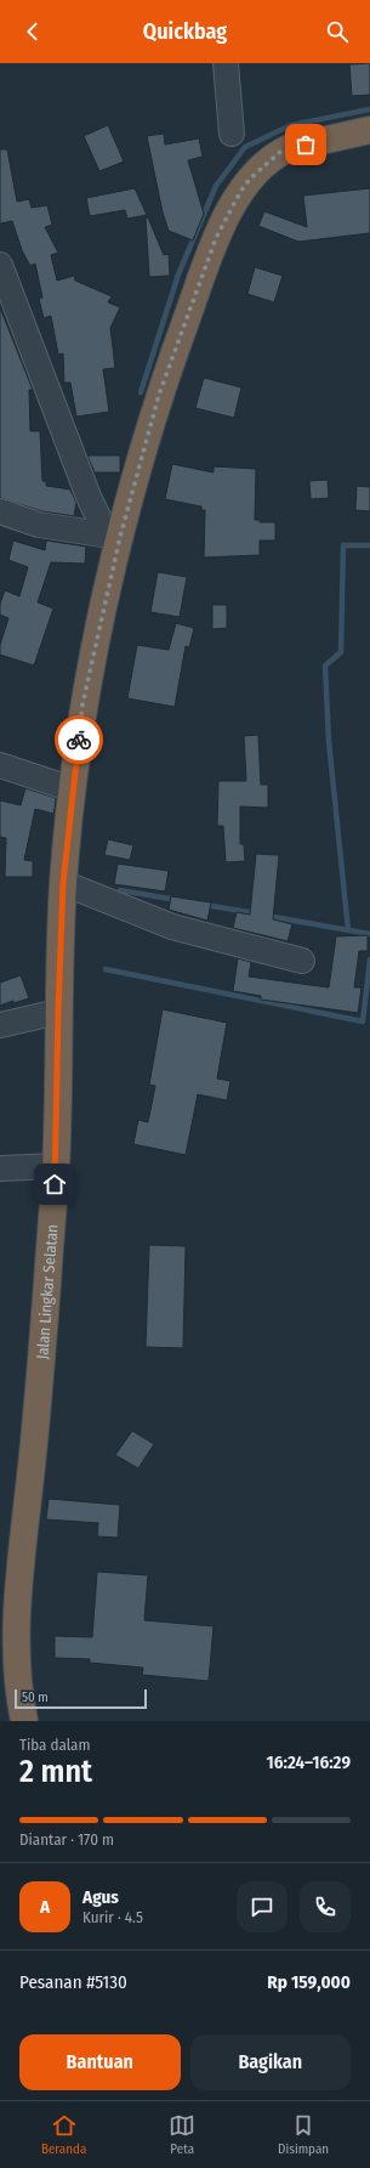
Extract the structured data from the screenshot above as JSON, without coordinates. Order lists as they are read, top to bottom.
{
  "streets": {
    "highway": ["Jalan Lingkar Selatan"]
  },
  "scale_bar": "50 m",
  "page": {
    "header": "Quickbag",
    "scale": "50 m",
    "heading": ["2 mnt", "Tiba dalam", "16:24–16:29"],
    "panel": [
      "Agus",
      "Kurir · 4.5",
      "Pesanan #5130",
      "Rp 159,000"
    ],
    "bar": "Diantar · 170 m",
    "round": "A",
    "buttons": ["Bantuan", "Bagikan"],
    "tabs": ["Beranda", "Peta", "Disimpan"]
  }
}
